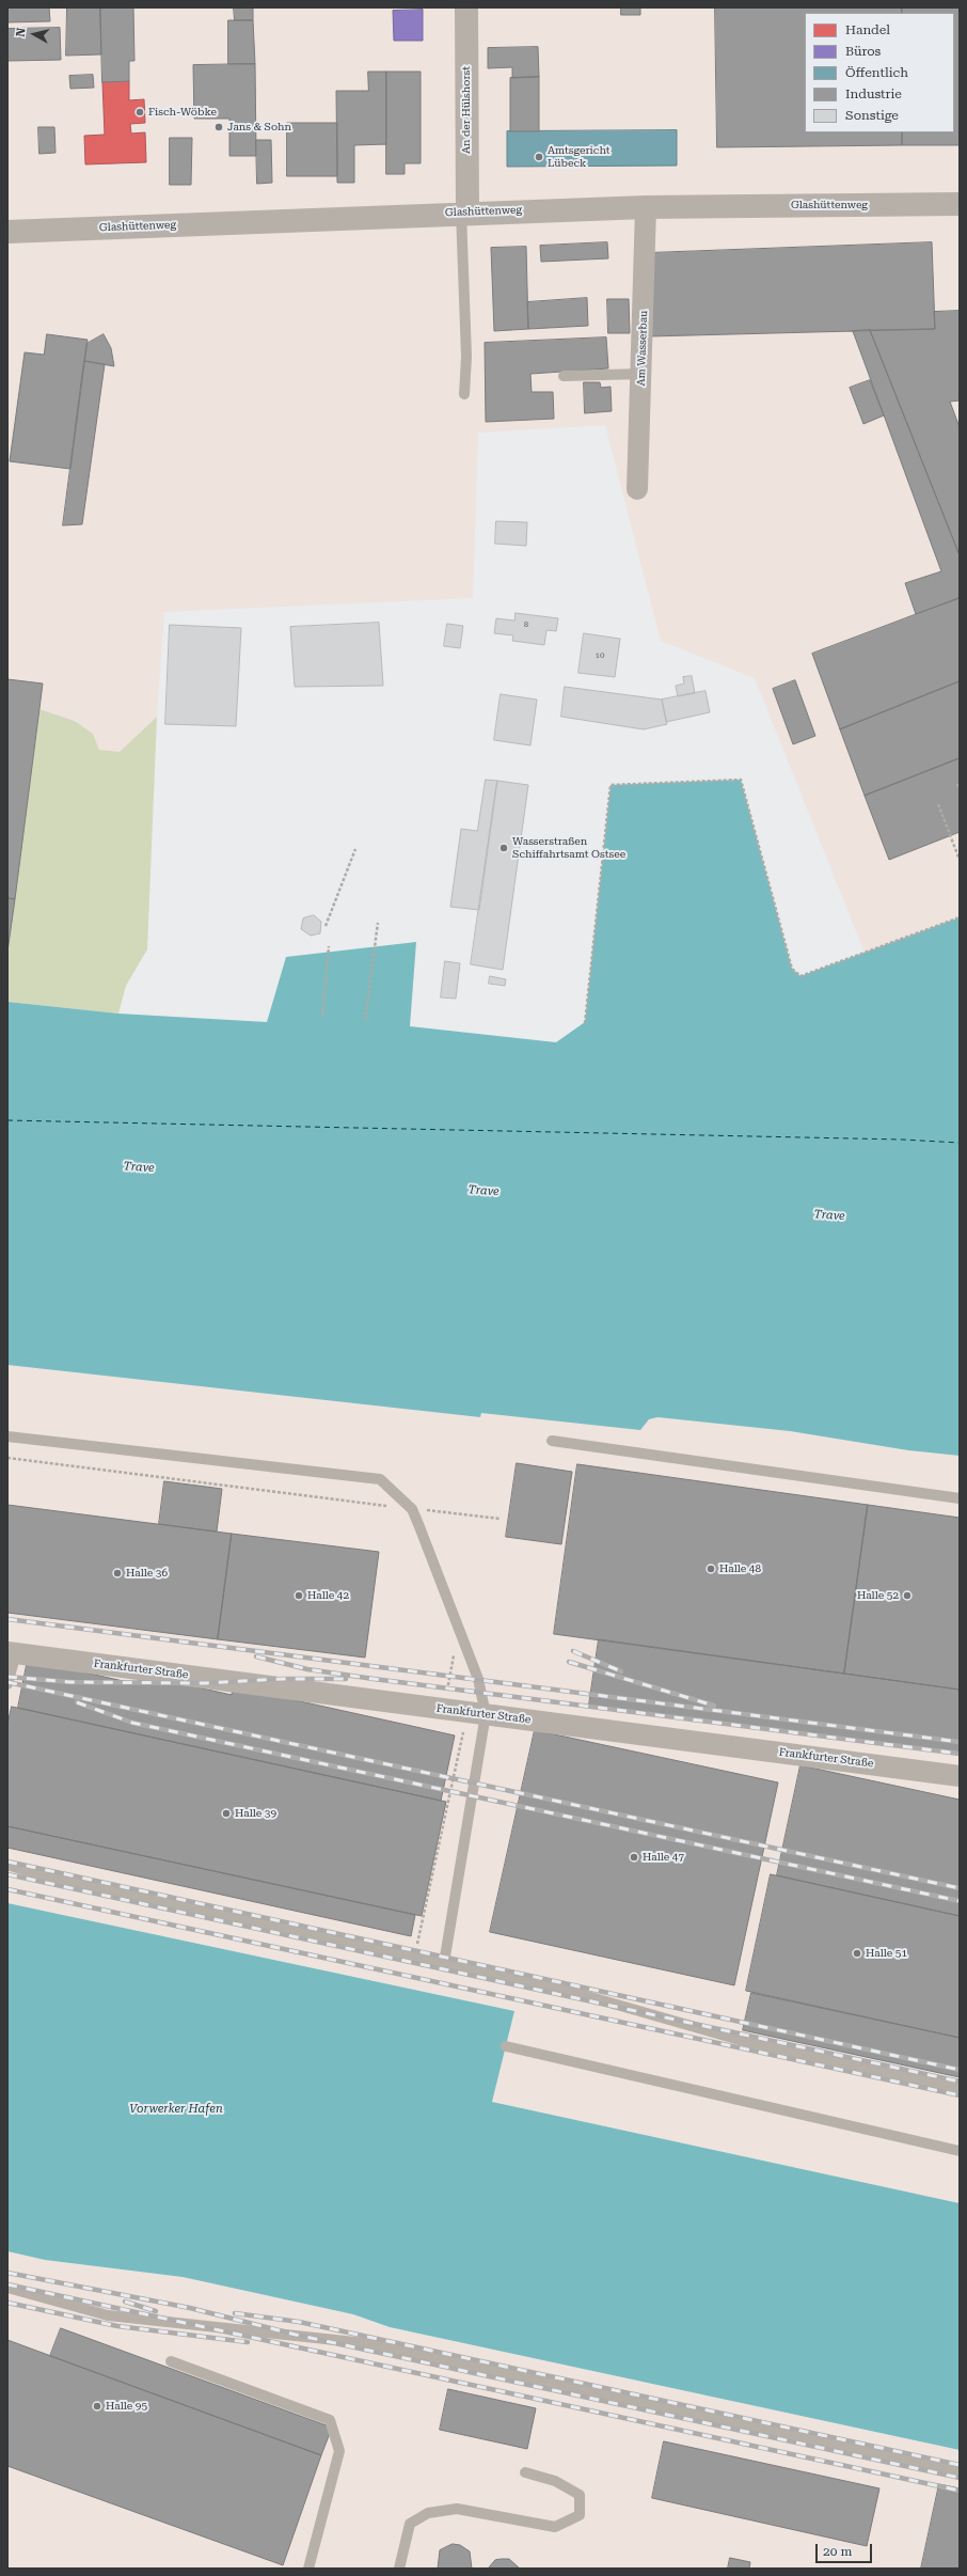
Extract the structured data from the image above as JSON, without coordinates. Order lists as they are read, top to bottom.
{
  "streets": {
    "street": [
      "An der Hülshorst",
      "Glashüttenweg",
      "Am Wasserbau",
      "Frankfurter Straße"
    ]
  },
  "crossings": [
    ["An der Hülshorst", "Glashüttenweg"],
    ["Glashüttenweg", "Am Wasserbau"]
  ],
  "water": ["Trave", "Vorwerker Hafen"],
  "places": [
    "Fisch-Wöbke",
    "Jans & Sohn",
    "Amtsgericht Lübeck",
    "Wasserstraßen Schiffahrtsamt Ostsee",
    "Halle 48",
    "Halle 36",
    "Halle 42",
    "Halle 52",
    "Halle 39",
    "Halle 47",
    "Halle 51",
    "Halle 95"
  ],
  "house_numbers": ["8", "10"],
  "legend": [
    "Handel",
    "Büros",
    "Öffentlich",
    "Industrie",
    "Sonstige"
  ],
  "scale_bar": "20 m",
  "north": "left"
}
